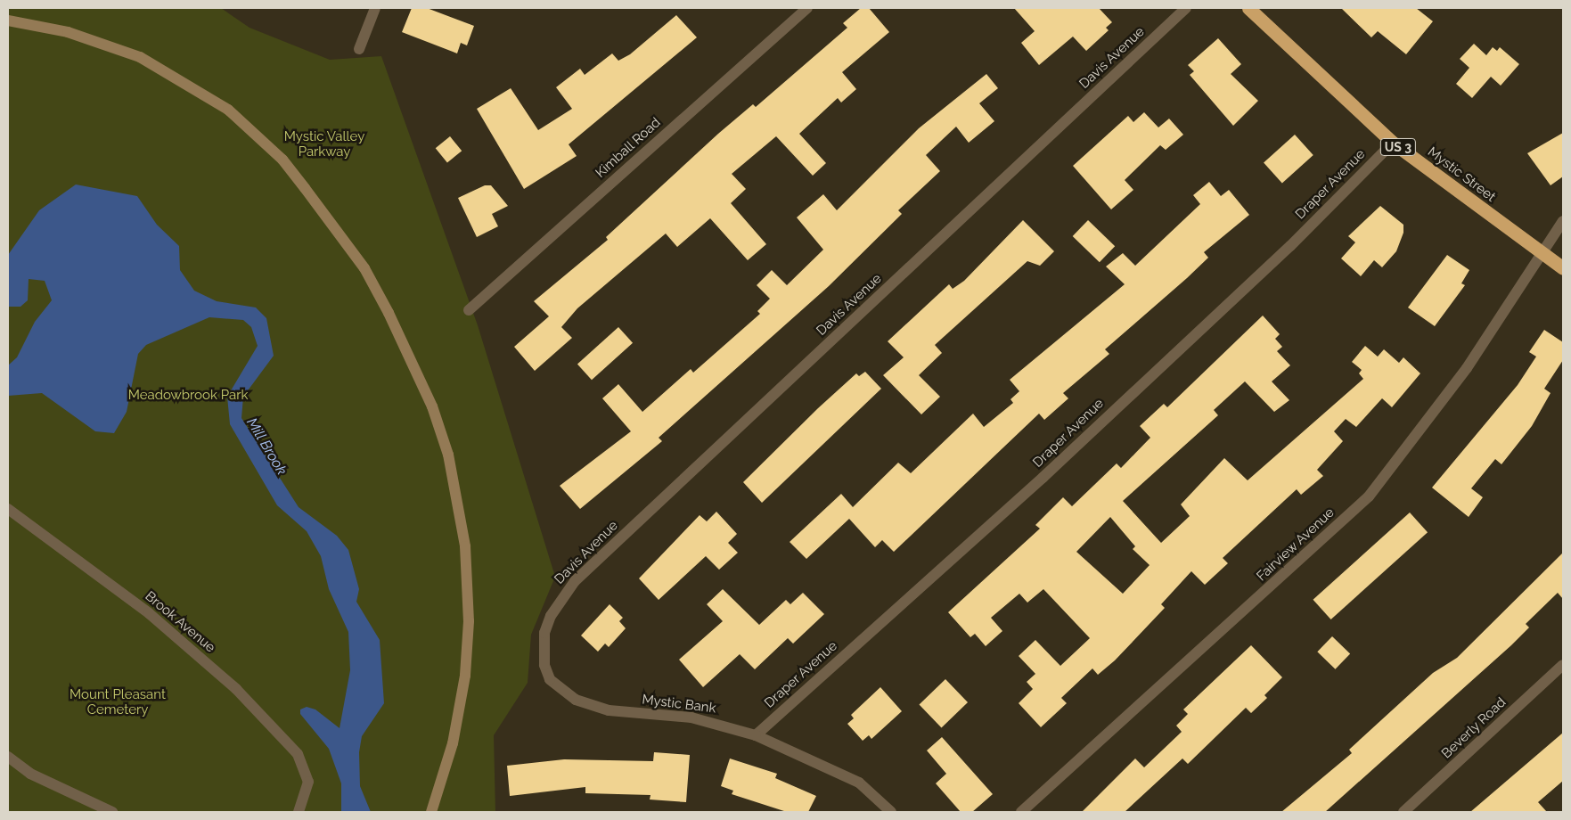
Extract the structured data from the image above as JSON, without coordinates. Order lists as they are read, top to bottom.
{
  "streets": {
    "highway": ["US 3", "Mystic Street"],
    "street": [
      "Davis Avenue",
      "Kimball Road",
      "Draper Avenue",
      "Fairview Avenue",
      "Brook Avenue",
      "Mystic Bank",
      "Beverly Road"
    ]
  },
  "crossings": [
    ["Davis Avenue", "Mystic Bank"],
    ["Mystic Street", "Draper Avenue"],
    ["Mystic Street", "Fairview Avenue"],
    ["Draper Avenue", "Mystic Bank"]
  ],
  "water": ["Mill Brook"],
  "parks": ["Mystic Valley Parkway", "Meadowbrook Park", "Mount Pleasant Cemetery"]
}
